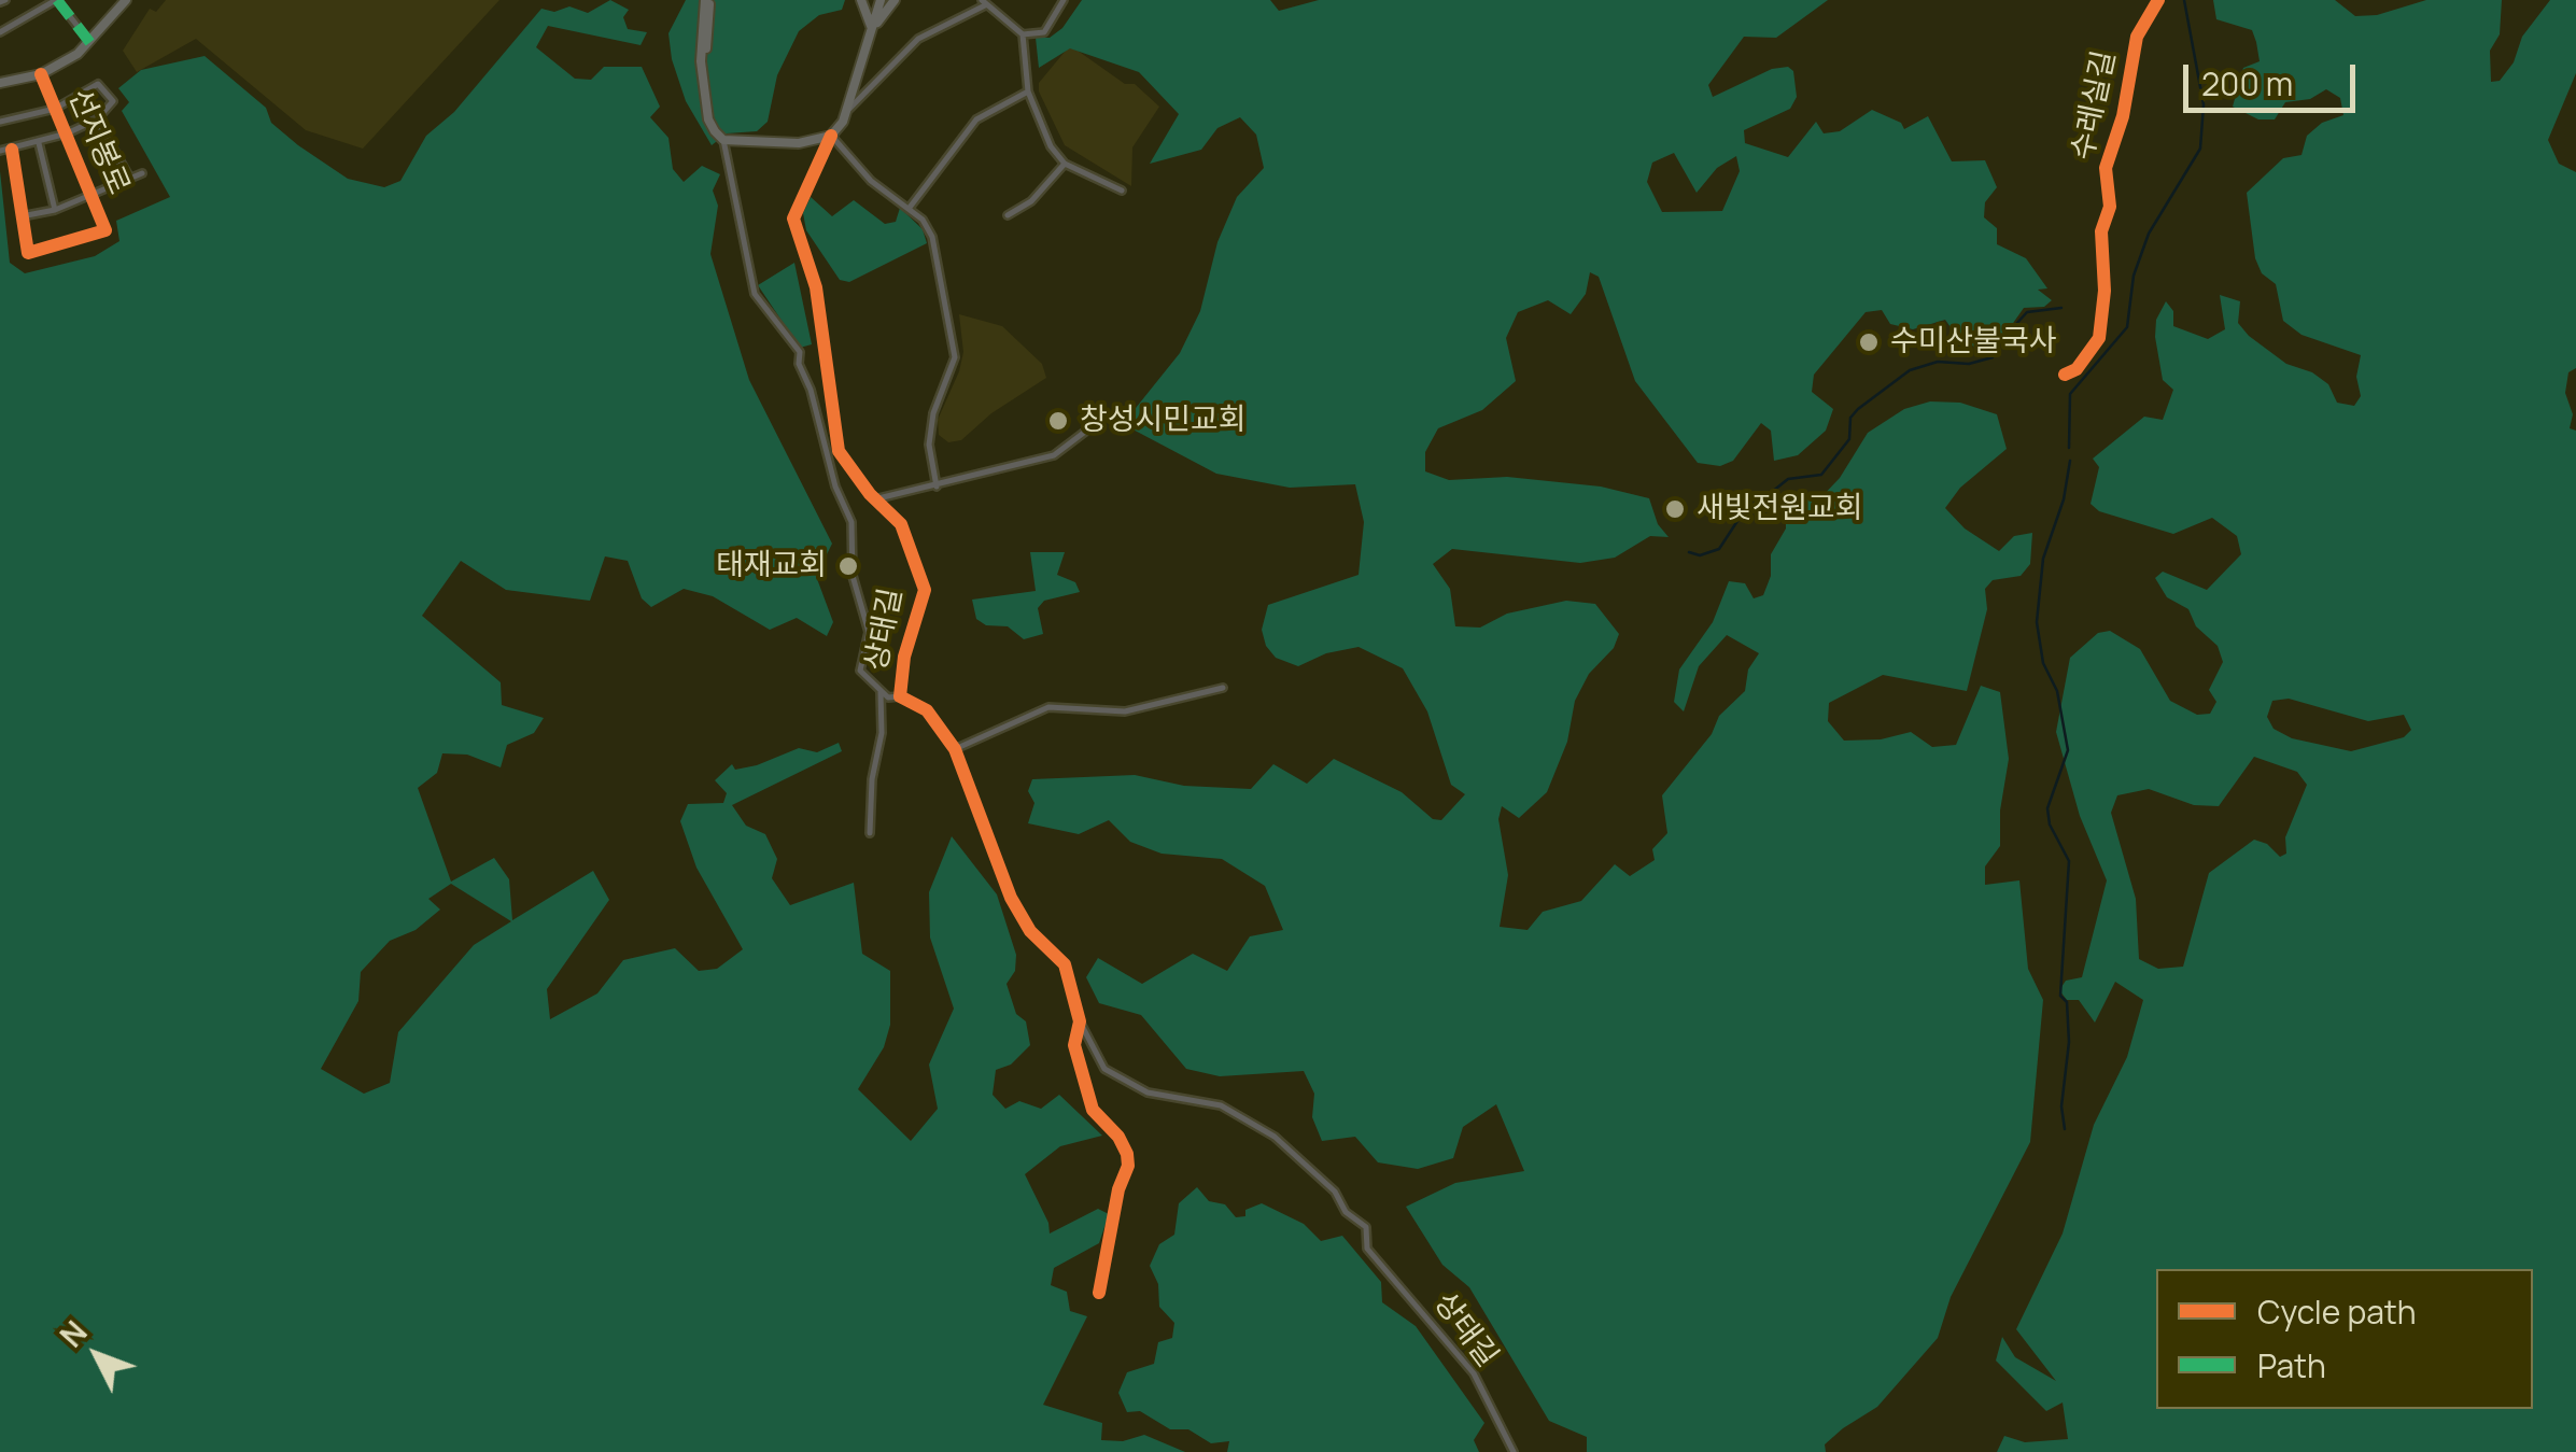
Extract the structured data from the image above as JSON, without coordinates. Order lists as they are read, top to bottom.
{
  "streets": {
    "street": ["수레실길", "선지봉로", "상태길"]
  },
  "places": [
    "수미산불국사",
    "창성시민교회",
    "새빛전원교회",
    "태재교회"
  ],
  "legend": ["Cycle path", "Path"],
  "scale_bar": "200 m",
  "north": "top left"
}
